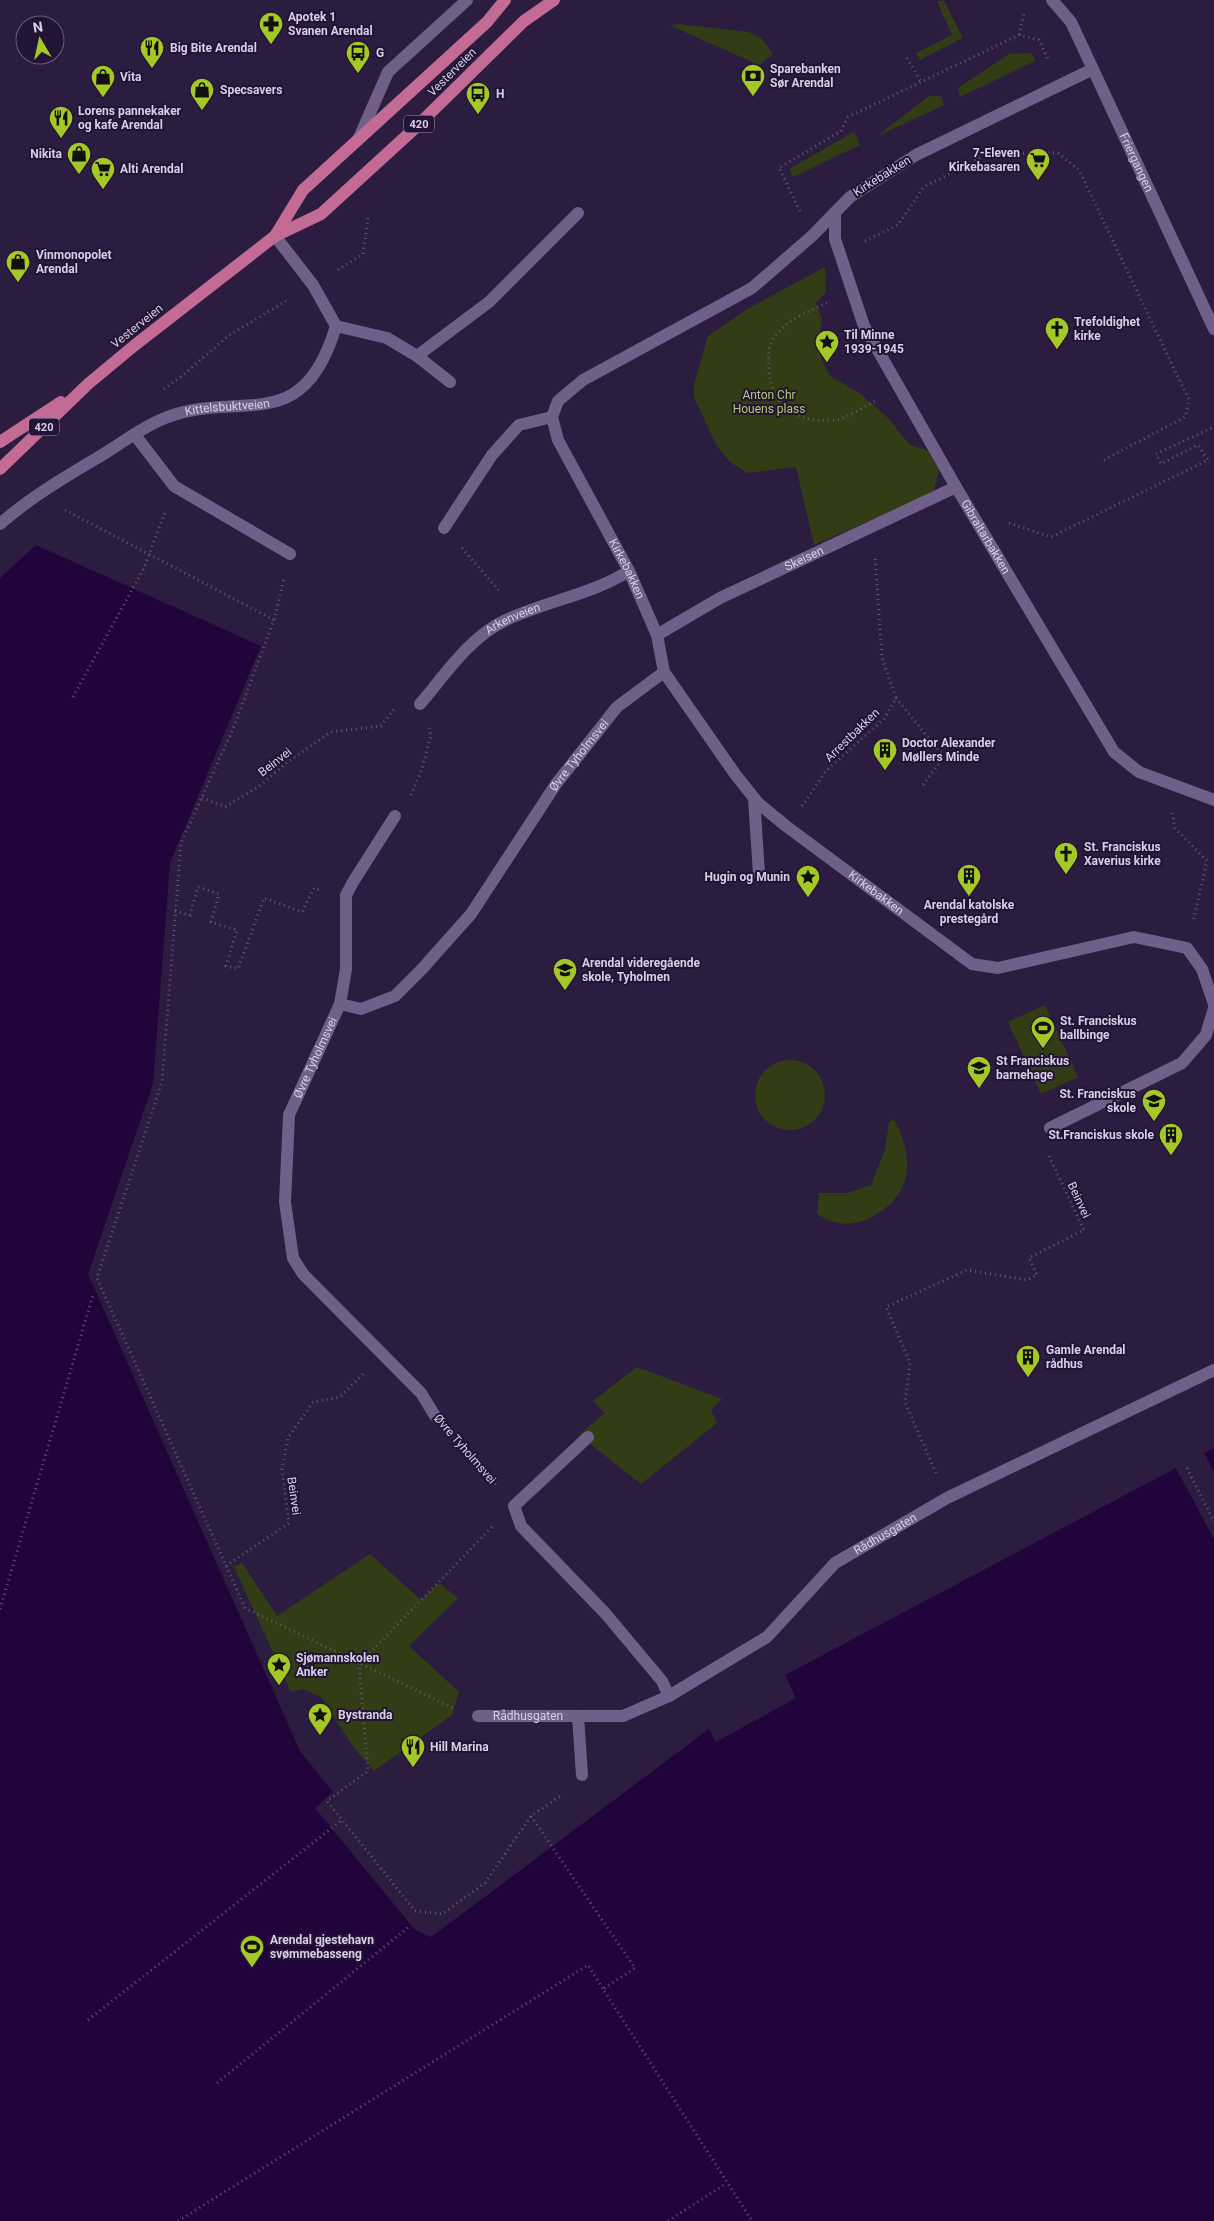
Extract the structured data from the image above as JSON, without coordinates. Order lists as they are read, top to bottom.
{
  "streets": {
    "main road": ["Vesterveien", "420"],
    "street": [
      "Friergangen",
      "Kirkebakken",
      "Kittelsbuktveien",
      "Gibraltarbakken",
      "Skeisen",
      "Arkenveien",
      "Øvre Tyholmsvei",
      "Rådhusgaten"
    ],
    "path": ["Arrestbakken", "Beinvei"]
  },
  "crossings": [
    ["Friergangen", "Kirkebakken"],
    ["Kirkebakken", "Gibraltarbakken"],
    ["Kirkebakken", "Skeisen"],
    ["Kirkebakken", "Arkenveien"],
    ["Kirkebakken", "Arrestbakken"],
    ["Kirkebakken", "Øvre Tyholmsvei"],
    ["Gibraltarbakken", "Skeisen"],
    ["Arkenveien", "Beinvei"],
    ["Øvre Tyholmsvei", "Beinvei"],
    ["Beinvei", "Rådhusgaten"]
  ],
  "parks": ["Anton Chr Houens plass"],
  "places": {
    "pharmacy": ["Apotek 1 Svanen Arendal"],
    "restaurant": ["Big Bite Arendal", "Lorens pannekaker og kafe Arendal", "Hill Marina"],
    "bus stop": ["G", "H"],
    "bank": ["Sparebanken Sør Arendal"],
    "shop": [
      "Vita",
      "Specsavers",
      "Nikita",
      "Vinmonopolet Arendal"
    ],
    "supermarket": ["7-Eleven Kirkebasaren", "Alti Arendal"],
    "church": ["Trefoldighet kirke", "St. Franciskus Xaverius kirke"],
    "place": [
      "Til Minne 1939-1945",
      "Hugin og Munin",
      "Sjømannskolen Anker",
      "Bystranda"
    ],
    "building": [
      "Doctor Alexander Møllers Minde",
      "Arendal katolske prestegård",
      "St.Franciskus skole",
      "Gamle Arendal rådhus"
    ],
    "school or university": ["Arendal videregående skole, Tyholmen", "St Franciskus barnehage", "St. Franciskus skole"],
    "sports": ["St. Franciskus ballbinge", "Arendal gjestehavn svømmebasseng"]
  },
  "north": "top"
}
